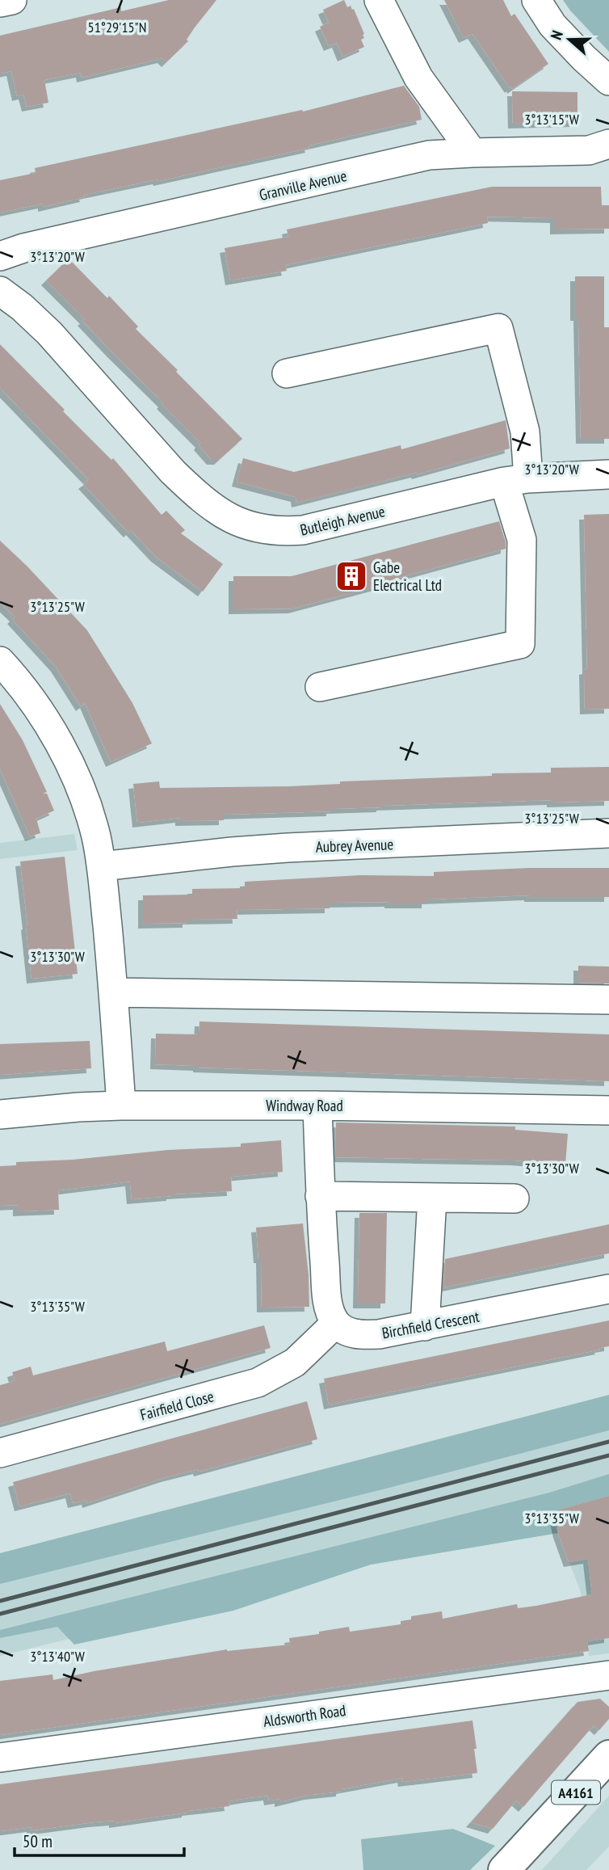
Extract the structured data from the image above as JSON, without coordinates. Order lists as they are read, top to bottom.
{
  "streets": {
    "main road": ["A4161"],
    "street": [
      "Granville Avenue",
      "Butleigh Avenue",
      "Aubrey Avenue",
      "Windway Road",
      "Birchfield Crescent",
      "Fairfield Close",
      "Aldsworth Road"
    ]
  },
  "crossings": [
    ["Birchfield Crescent", "Fairfield Close"]
  ],
  "places": {
    "building": ["Gabe Electrical Ltd"]
  },
  "scale_bar": "50 m",
  "north": "left",
  "coordinates": [
    "51°29'15\"N",
    "3°13'15\"W",
    "3°13'20\"W",
    "3°13'25\"W",
    "3°13'30\"W",
    "3°13'35\"W",
    "3°13'40\"W"
  ]
}
